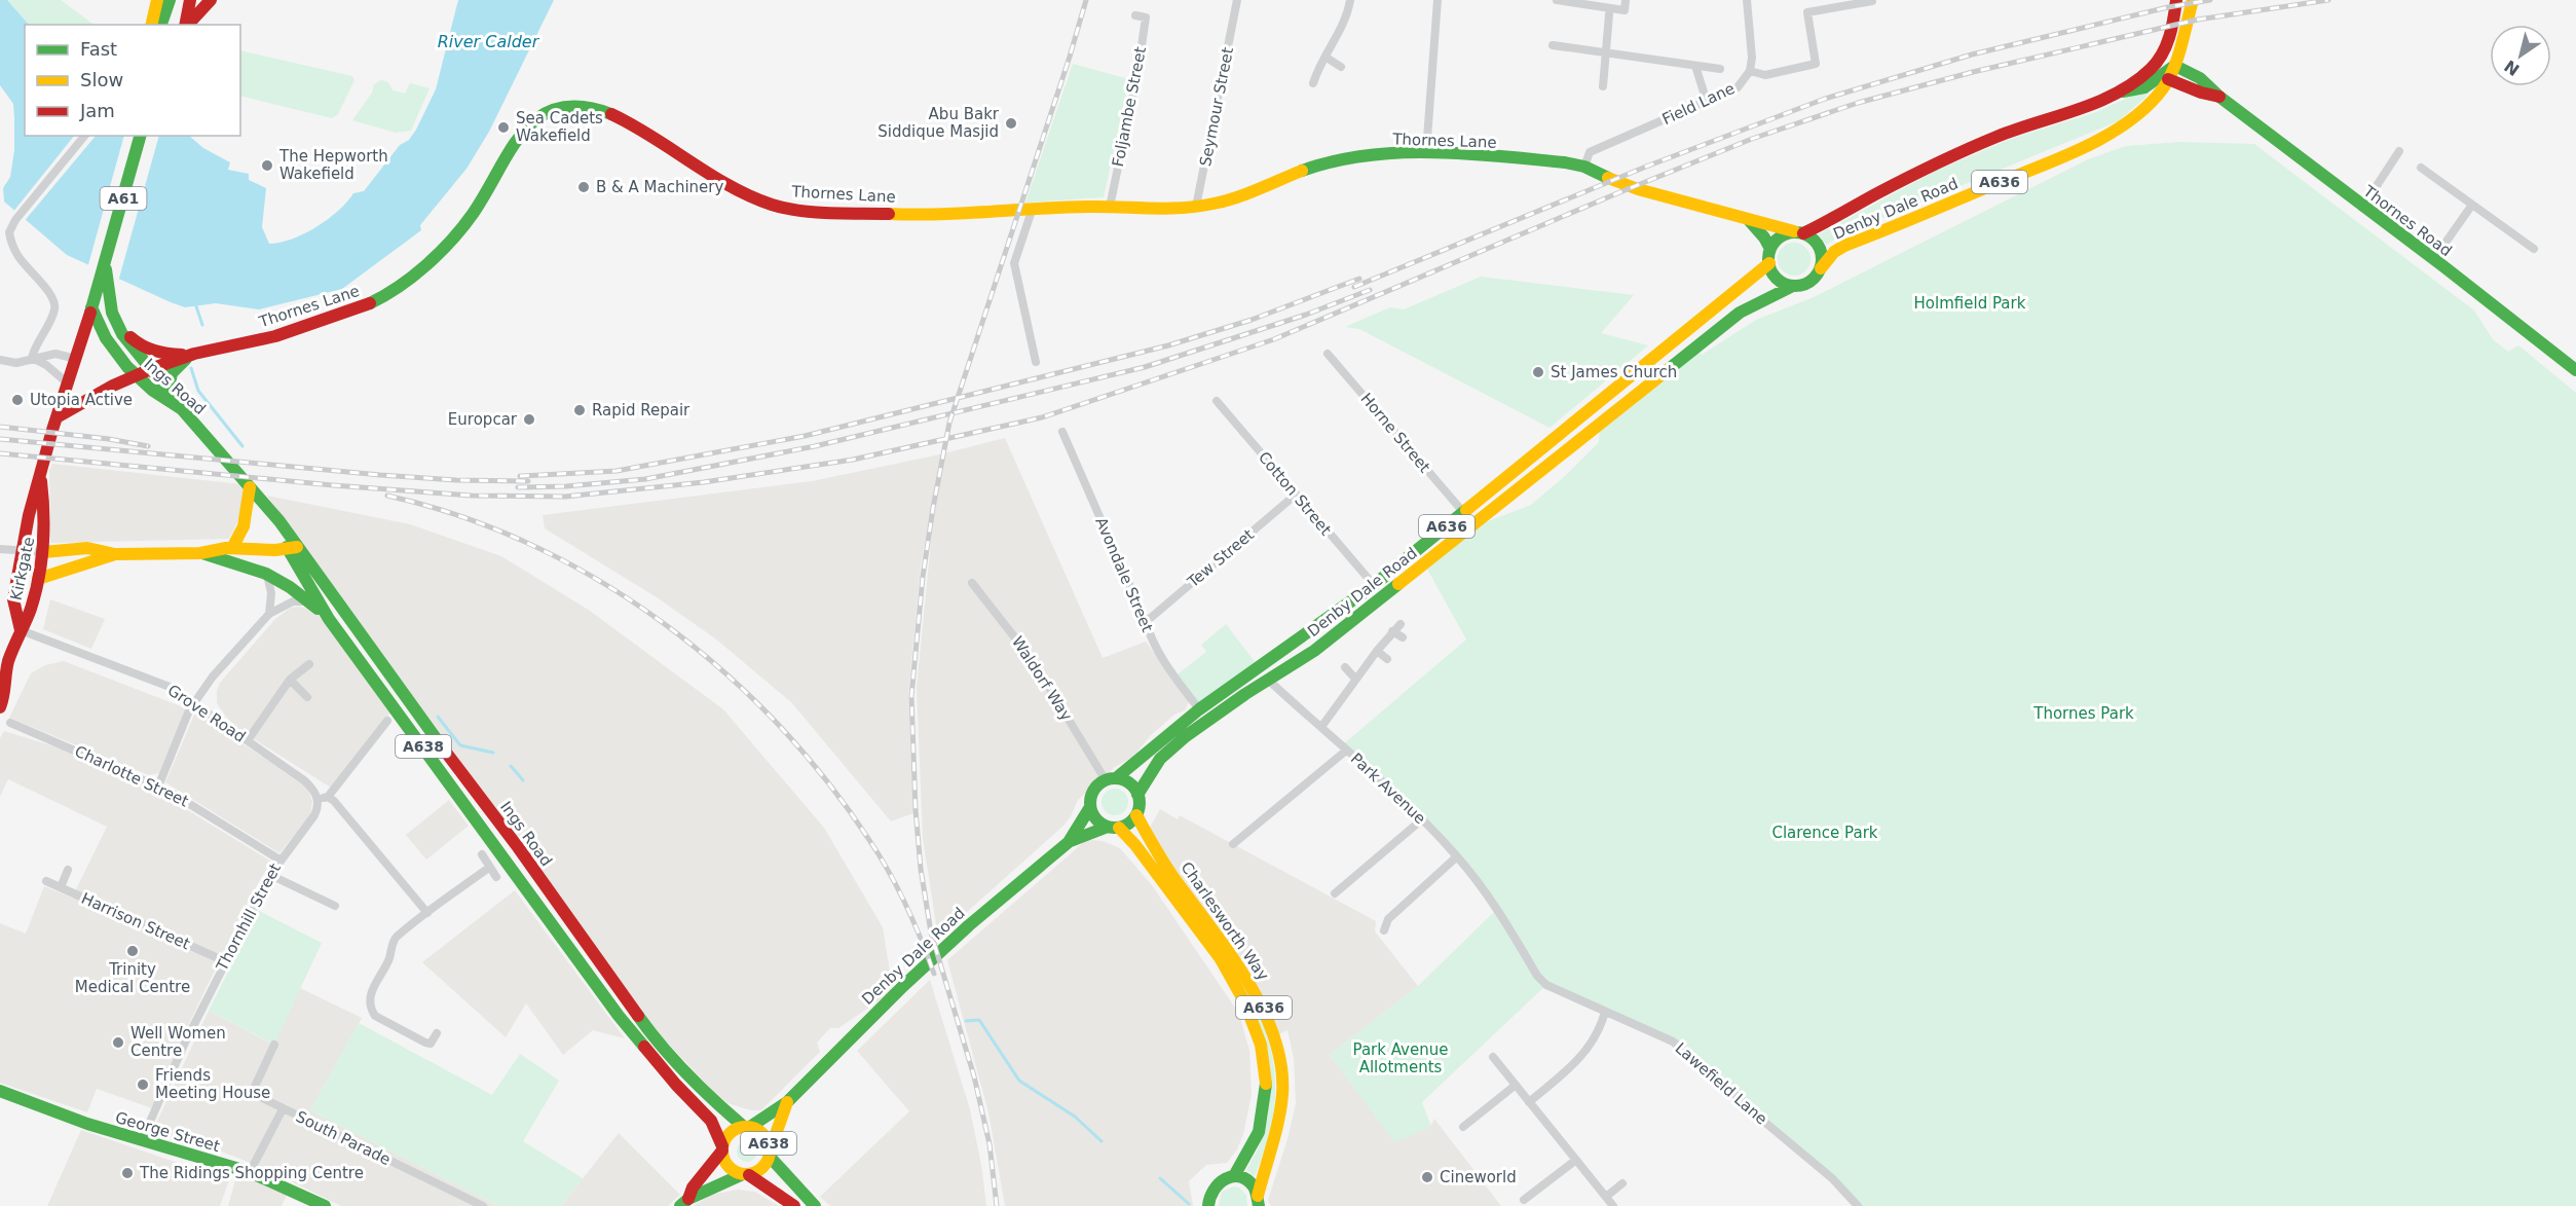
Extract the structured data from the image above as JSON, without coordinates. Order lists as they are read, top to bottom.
{
  "streets": {
    "main road": [
      "Thornes Lane",
      "A636",
      "A61",
      "Denby Dale Road",
      "Thornes Road",
      "Ings Road",
      "Kirkgate",
      "A638",
      "Charlesworth Way",
      "George Street"
    ],
    "street": [
      "Field Lane",
      "Foljambe Street",
      "Seymour Street",
      "Horne Street",
      "Cotton Street",
      "Tew Street",
      "Avondale Street",
      "Waldorf Way",
      "Grove Road",
      "Charlotte Street",
      "Park Avenue",
      "Thornhill Street",
      "Harrison Street",
      "Lawefield Lane",
      "South Parade"
    ]
  },
  "crossings": [
    ["Field Lane", "Thornes Lane"],
    ["Foljambe Street", "Thornes Lane"],
    ["Seymour Street", "Thornes Lane"],
    ["Thornes Lane", "A636"],
    ["Thornes Lane", "Denby Dale Road"],
    ["Thornes Lane", "Ings Road"],
    ["Thornes Lane", "Kirkgate"],
    ["Thornes Lane", "A638"],
    ["A636", "Denby Dale Road"],
    ["A636", "Thornes Road"],
    ["A636", "Waldorf Way"],
    ["A636", "Charlesworth Way"],
    ["A61", "Ings Road"],
    ["A61", "Kirkgate"],
    ["A61", "A638"],
    ["Denby Dale Road", "Thornes Road"],
    ["Denby Dale Road", "Ings Road"],
    ["Denby Dale Road", "Horne Street"],
    ["Denby Dale Road", "Cotton Street"],
    ["Denby Dale Road", "Avondale Street"],
    ["Denby Dale Road", "Waldorf Way"],
    ["Denby Dale Road", "A638"],
    ["Denby Dale Road", "Park Avenue"],
    ["Denby Dale Road", "Charlesworth Way"],
    ["Ings Road", "Kirkgate"],
    ["Ings Road", "A638"],
    ["Cotton Street", "Tew Street"],
    ["Tew Street", "Avondale Street"],
    ["Kirkgate", "Grove Road"],
    ["Waldorf Way", "Charlesworth Way"],
    ["Grove Road", "Thornhill Street"],
    ["Charlotte Street", "Thornhill Street"],
    ["Park Avenue", "Lawefield Lane"],
    ["Thornhill Street", "Harrison Street"],
    ["Thornhill Street", "George Street"]
  ],
  "water": ["River Calder"],
  "parks": [
    "Holmfield Park",
    "Thornes Park",
    "Clarence Park",
    "Park Avenue Allotments"
  ],
  "places": [
    "Abu Bakr Siddique Masjid",
    "Sea Cadets Wakefield",
    "The Hepworth Wakefield",
    "B & A Machinery",
    "St James Church",
    "Utopia Active",
    "Rapid Repair",
    "Europcar",
    "Trinity Medical Centre",
    "Well Women Centre",
    "Friends Meeting House",
    "The Ridings Shopping Centre",
    "Cineworld"
  ],
  "legend": ["Fast", "Slow", "Jam"],
  "north": "bottom left"
}
